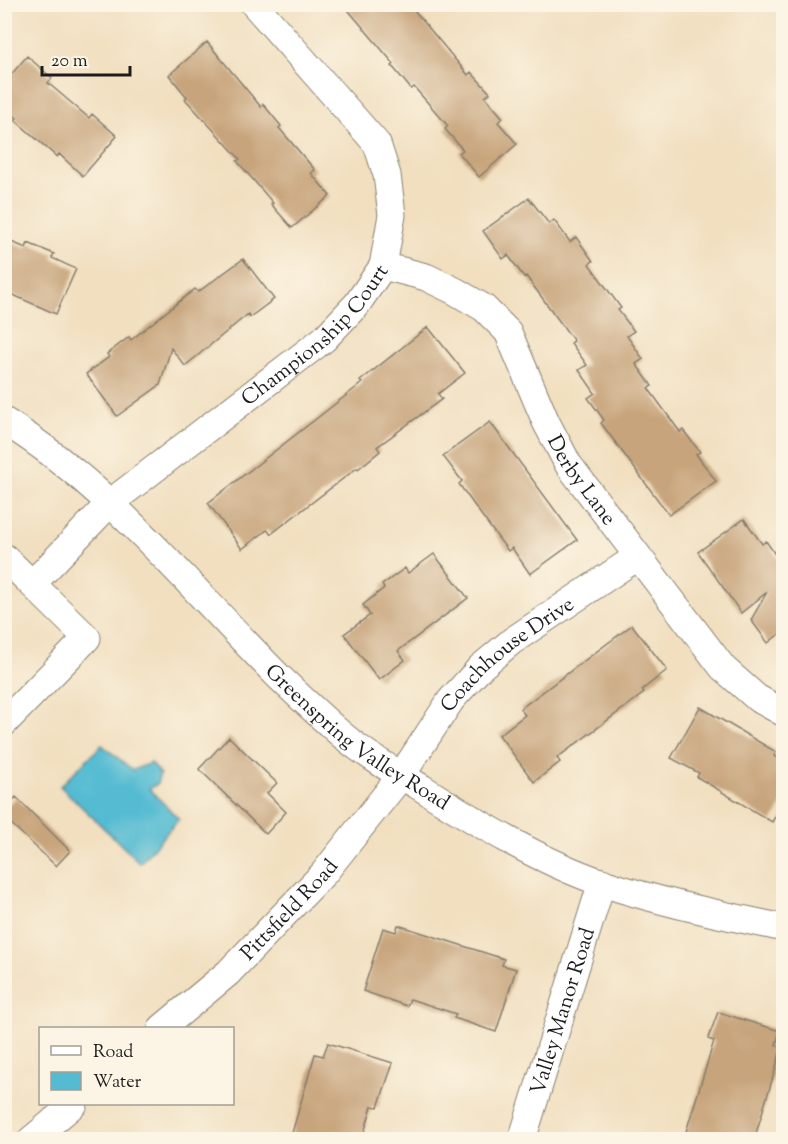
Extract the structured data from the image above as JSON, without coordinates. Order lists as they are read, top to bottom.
{
  "streets": {
    "street": [
      "Championship Court",
      "Derby Lane",
      "Coachhouse Drive",
      "Greenspring Valley Road",
      "Pittsfield Road",
      "Valley Manor Road"
    ]
  },
  "crossings": [
    ["Championship Court", "Derby Lane"],
    ["Championship Court", "Greenspring Valley Road"],
    ["Derby Lane", "Coachhouse Drive"],
    ["Coachhouse Drive", "Greenspring Valley Road"],
    ["Coachhouse Drive", "Pittsfield Road"],
    ["Greenspring Valley Road", "Pittsfield Road"],
    ["Greenspring Valley Road", "Valley Manor Road"]
  ],
  "legend": ["Road", "Water"],
  "scale_bar": "20 m"
}
